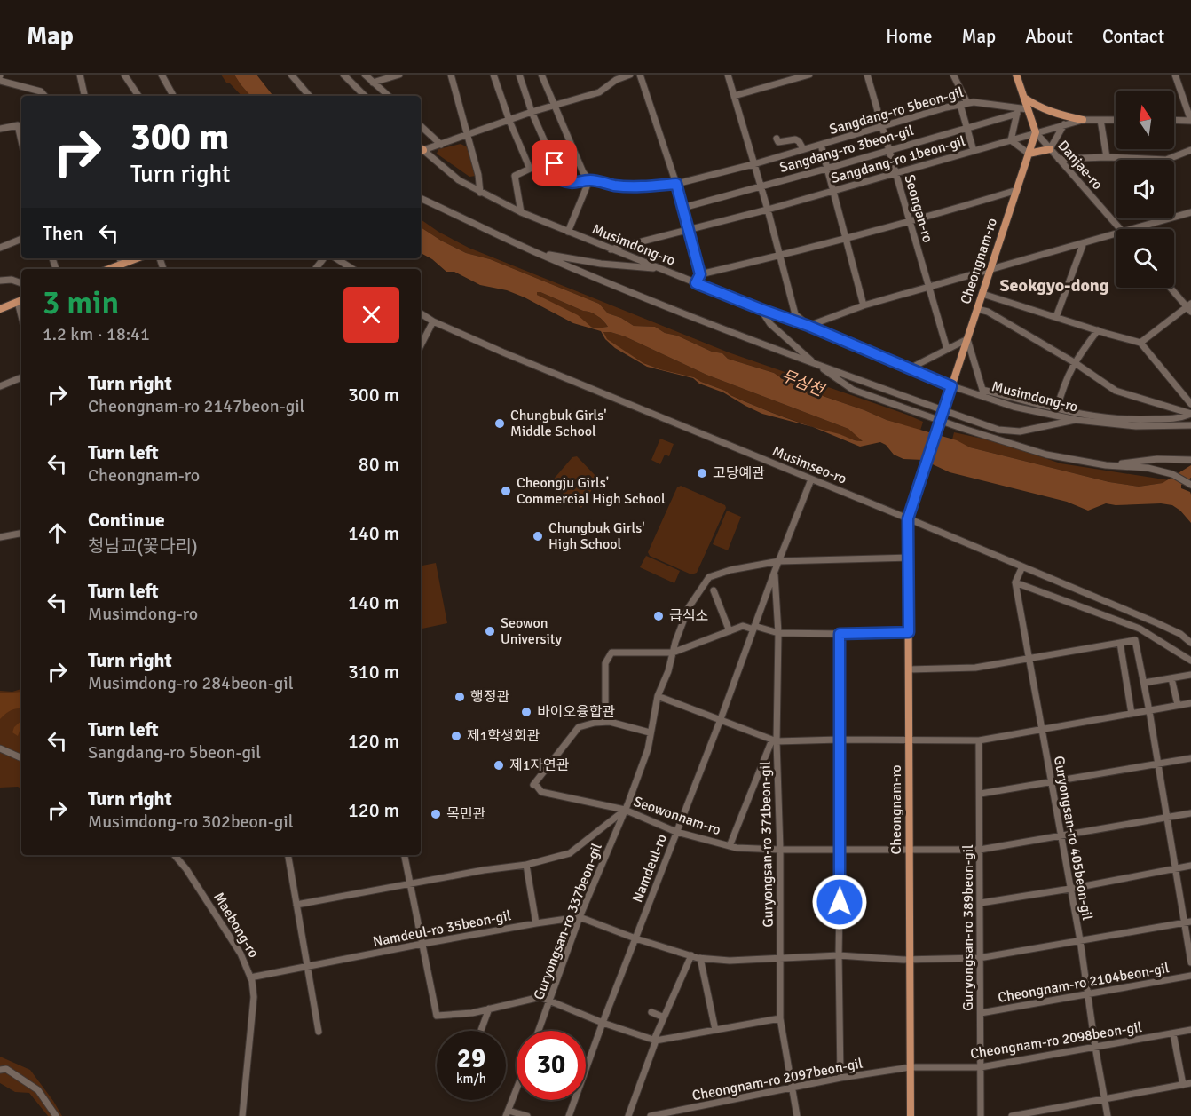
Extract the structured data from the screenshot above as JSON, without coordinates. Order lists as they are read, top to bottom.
{
  "streets": {
    "main road": ["Cheongnam-ro"],
    "street": [
      "Sangdang-ro 5beon-gil",
      "Sangdang-ro 3beon-gil",
      "Sangdang-ro 1beon-gil",
      "Danjae-ro",
      "Seongan-ro",
      "Musimdong-ro",
      "Musimseo-ro",
      "Seowonnam-ro",
      "Guryongsan-ro 405beon-gil",
      "Guryongsan-ro 371beon-gil",
      "Namdeul-ro",
      "Guryongsan-ro 337beon-gil",
      "Maebong-ro",
      "Guryongsan-ro 389beon-gil",
      "Namdeul-ro 35beon-gil",
      "Cheongnam-ro 2104beon-gil",
      "Cheongnam-ro 2098beon-gil",
      "Cheongnam-ro 2097beon-gil"
    ]
  },
  "crossings": [
    ["Sangdang-ro 5beon-gil", "Sangdang-ro 3beon-gil"],
    ["Sangdang-ro 5beon-gil", "Seongan-ro"],
    ["Sangdang-ro 3beon-gil", "Seongan-ro"],
    ["Sangdang-ro 1beon-gil", "Danjae-ro"],
    ["Sangdang-ro 1beon-gil", "Seongan-ro"],
    ["Sangdang-ro 1beon-gil", "Musimdong-ro"],
    ["Sangdang-ro 1beon-gil", "Cheongnam-ro"],
    ["Danjae-ro", "Cheongnam-ro"],
    ["Musimdong-ro", "Cheongnam-ro"],
    ["Cheongnam-ro", "Musimseo-ro"],
    ["Cheongnam-ro", "Seowonnam-ro"],
    ["Cheongnam-ro", "Guryongsan-ro 337beon-gil"],
    ["Cheongnam-ro", "Namdeul-ro 35beon-gil"],
    ["Cheongnam-ro", "Cheongnam-ro 2098beon-gil"],
    ["Cheongnam-ro", "Cheongnam-ro 2097beon-gil"],
    ["Musimseo-ro", "Namdeul-ro"],
    ["Seowonnam-ro", "Guryongsan-ro 405beon-gil"],
    ["Seowonnam-ro", "Guryongsan-ro 371beon-gil"],
    ["Seowonnam-ro", "Namdeul-ro"],
    ["Seowonnam-ro", "Guryongsan-ro 337beon-gil"],
    ["Seowonnam-ro", "Guryongsan-ro 389beon-gil"],
    ["Guryongsan-ro 405beon-gil", "Namdeul-ro 35beon-gil"],
    ["Guryongsan-ro 405beon-gil", "Cheongnam-ro 2104beon-gil"],
    ["Guryongsan-ro 405beon-gil", "Cheongnam-ro 2098beon-gil"],
    ["Guryongsan-ro 371beon-gil", "Namdeul-ro"],
    ["Guryongsan-ro 371beon-gil", "Namdeul-ro 35beon-gil"],
    ["Guryongsan-ro 371beon-gil", "Cheongnam-ro 2097beon-gil"],
    ["Namdeul-ro", "Guryongsan-ro 337beon-gil"],
    ["Namdeul-ro", "Namdeul-ro 35beon-gil"],
    ["Guryongsan-ro 337beon-gil", "Namdeul-ro 35beon-gil"],
    ["Maebong-ro", "Namdeul-ro 35beon-gil"],
    ["Guryongsan-ro 389beon-gil", "Namdeul-ro 35beon-gil"],
    ["Guryongsan-ro 389beon-gil", "Cheongnam-ro 2104beon-gil"],
    ["Guryongsan-ro 389beon-gil", "Cheongnam-ro 2098beon-gil"],
    ["Cheongnam-ro 2098beon-gil", "Cheongnam-ro 2097beon-gil"]
  ],
  "districts": ["Seokgyo-dong"],
  "water": ["무심천"],
  "places": [
    "Chungbuk Girls' Middle School",
    "고당예관",
    "Cheongju Girls' Commercial High School",
    "Chungbuk Girls' High School",
    "급식소",
    "Seowon University",
    "행정관",
    "바이오융합관",
    "제1학생회관",
    "제1자연관",
    "목민관"
  ],
  "north": "top",
  "page": {
    "header": "Map",
    "nav": [
      "Home",
      "Map",
      "About",
      "Contact"
    ],
    "turn": ["300 m", "Turn right"],
    "then": "Then",
    "heading": ["3 min", "1.2 km · 18:41"],
    "list": [
      {
        "name": "Turn right",
        "note": "Cheongnam-ro 2147beon-gil",
        "value": "300 m"
      },
      {
        "name": "Turn left",
        "note": "Cheongnam-ro",
        "value": "80 m"
      },
      {
        "name": "Continue",
        "note": "청남교(꽃다리)",
        "value": "140 m"
      },
      {
        "name": "Turn left",
        "note": "Musimdong-ro",
        "value": "140 m"
      },
      {
        "name": "Turn right",
        "note": "Musimdong-ro 284beon-gil",
        "value": "310 m"
      },
      {
        "name": "Turn left",
        "note": "Sangdang-ro 5beon-gil",
        "value": "120 m"
      },
      {
        "name": "Turn right",
        "note": "Musimdong-ro 302beon-gil",
        "value": "120 m"
      }
    ],
    "speed": "29 km/h",
    "limit": "30"
  }
}
